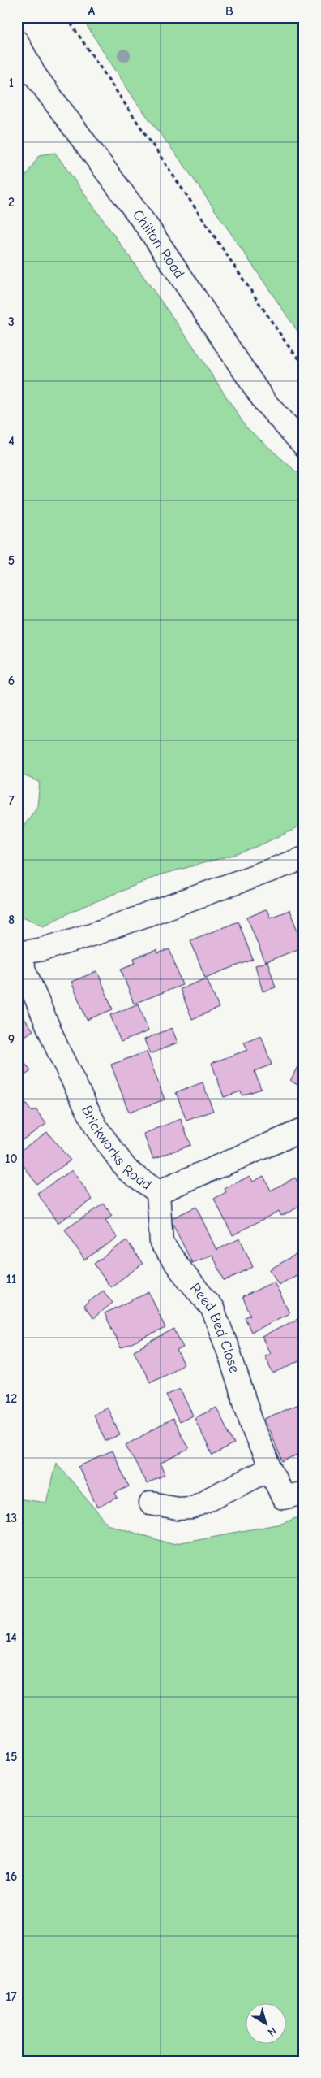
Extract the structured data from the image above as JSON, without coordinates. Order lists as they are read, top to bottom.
{
  "streets": {
    "street": ["Chilton Road", "Brickworks Road", "Reed Bed Close"]
  },
  "crossings": [
    ["Brickworks Road", "Reed Bed Close"]
  ],
  "north": "bottom right",
  "grid": {
    "columns": ["A", "B"],
    "rows": [
      "1",
      "2",
      "3",
      "4",
      "5",
      "6",
      "7",
      "8",
      "9",
      "10",
      "11",
      "12",
      "13",
      "14",
      "15",
      "16",
      "17"
    ]
  }
}
